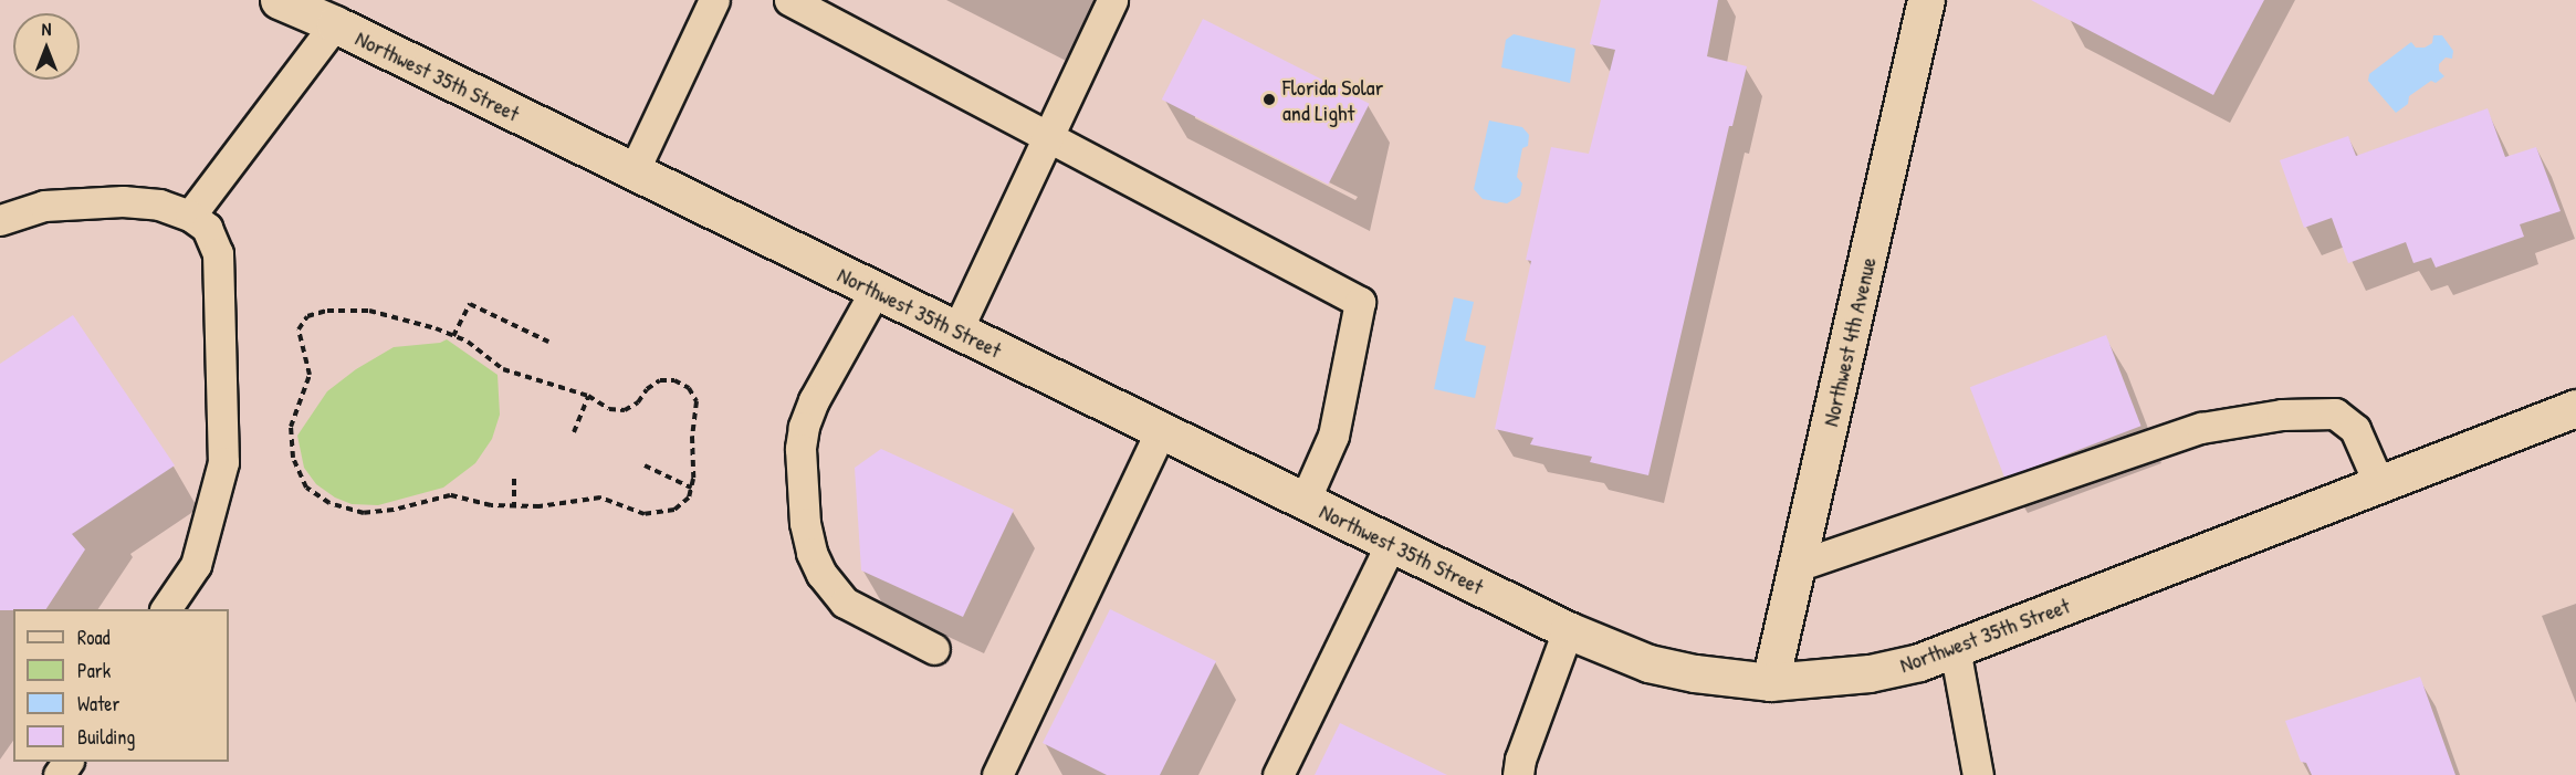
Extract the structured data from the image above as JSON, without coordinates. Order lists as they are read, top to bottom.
{
  "streets": {
    "street": ["Northwest 35th Street", "Northwest 4th Avenue"]
  },
  "crossings": [
    ["Northwest 35th Street", "Northwest 4th Avenue"]
  ],
  "places": ["Florida Solar and Light"],
  "legend": [
    "Road",
    "Park",
    "Water",
    "Building"
  ],
  "north": "top"
}
